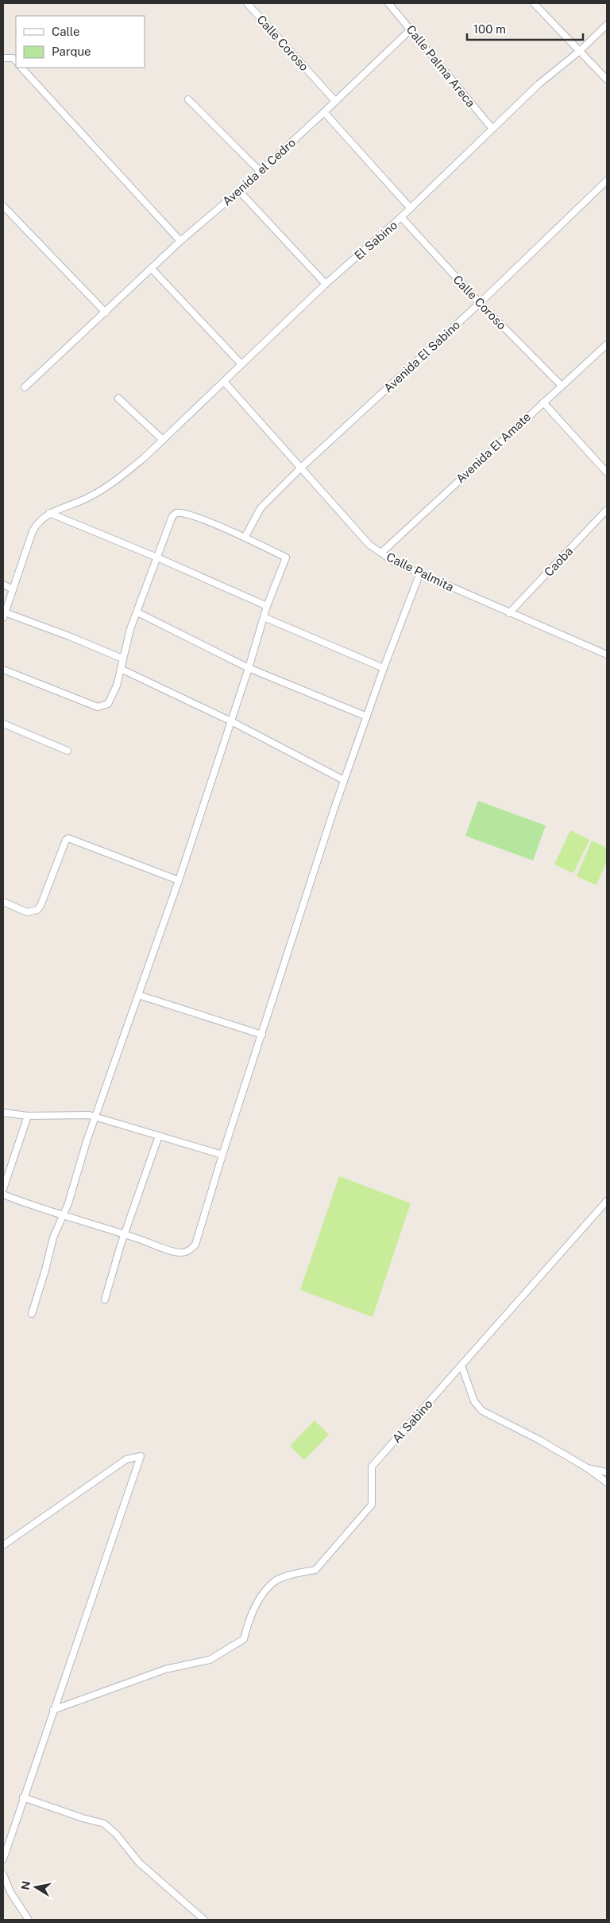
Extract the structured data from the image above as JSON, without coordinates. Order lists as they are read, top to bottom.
{
  "streets": {
    "street": [
      "Calle Coroso",
      "Calle Palma Areca",
      "Avenida el Cedro",
      "El Sabino",
      "Avenida El Sabino",
      "Avenida El Amate",
      "Caoba",
      "Calle Palmita",
      "Al Sabino"
    ]
  },
  "crossings": [
    ["Calle Coroso", "Avenida el Cedro"],
    ["Calle Coroso", "El Sabino"],
    ["Calle Coroso", "Avenida El Sabino"],
    ["Calle Coroso", "Avenida El Amate"],
    ["Calle Palma Areca", "Avenida el Cedro"],
    ["Calle Palma Areca", "El Sabino"],
    ["El Sabino", "Calle Palmita"],
    ["Avenida El Sabino", "Calle Palmita"],
    ["Avenida El Amate", "Calle Palmita"],
    ["Caoba", "Calle Palmita"]
  ],
  "legend": ["Calle", "Parque"],
  "scale_bar": "100 m",
  "north": "left"
}
